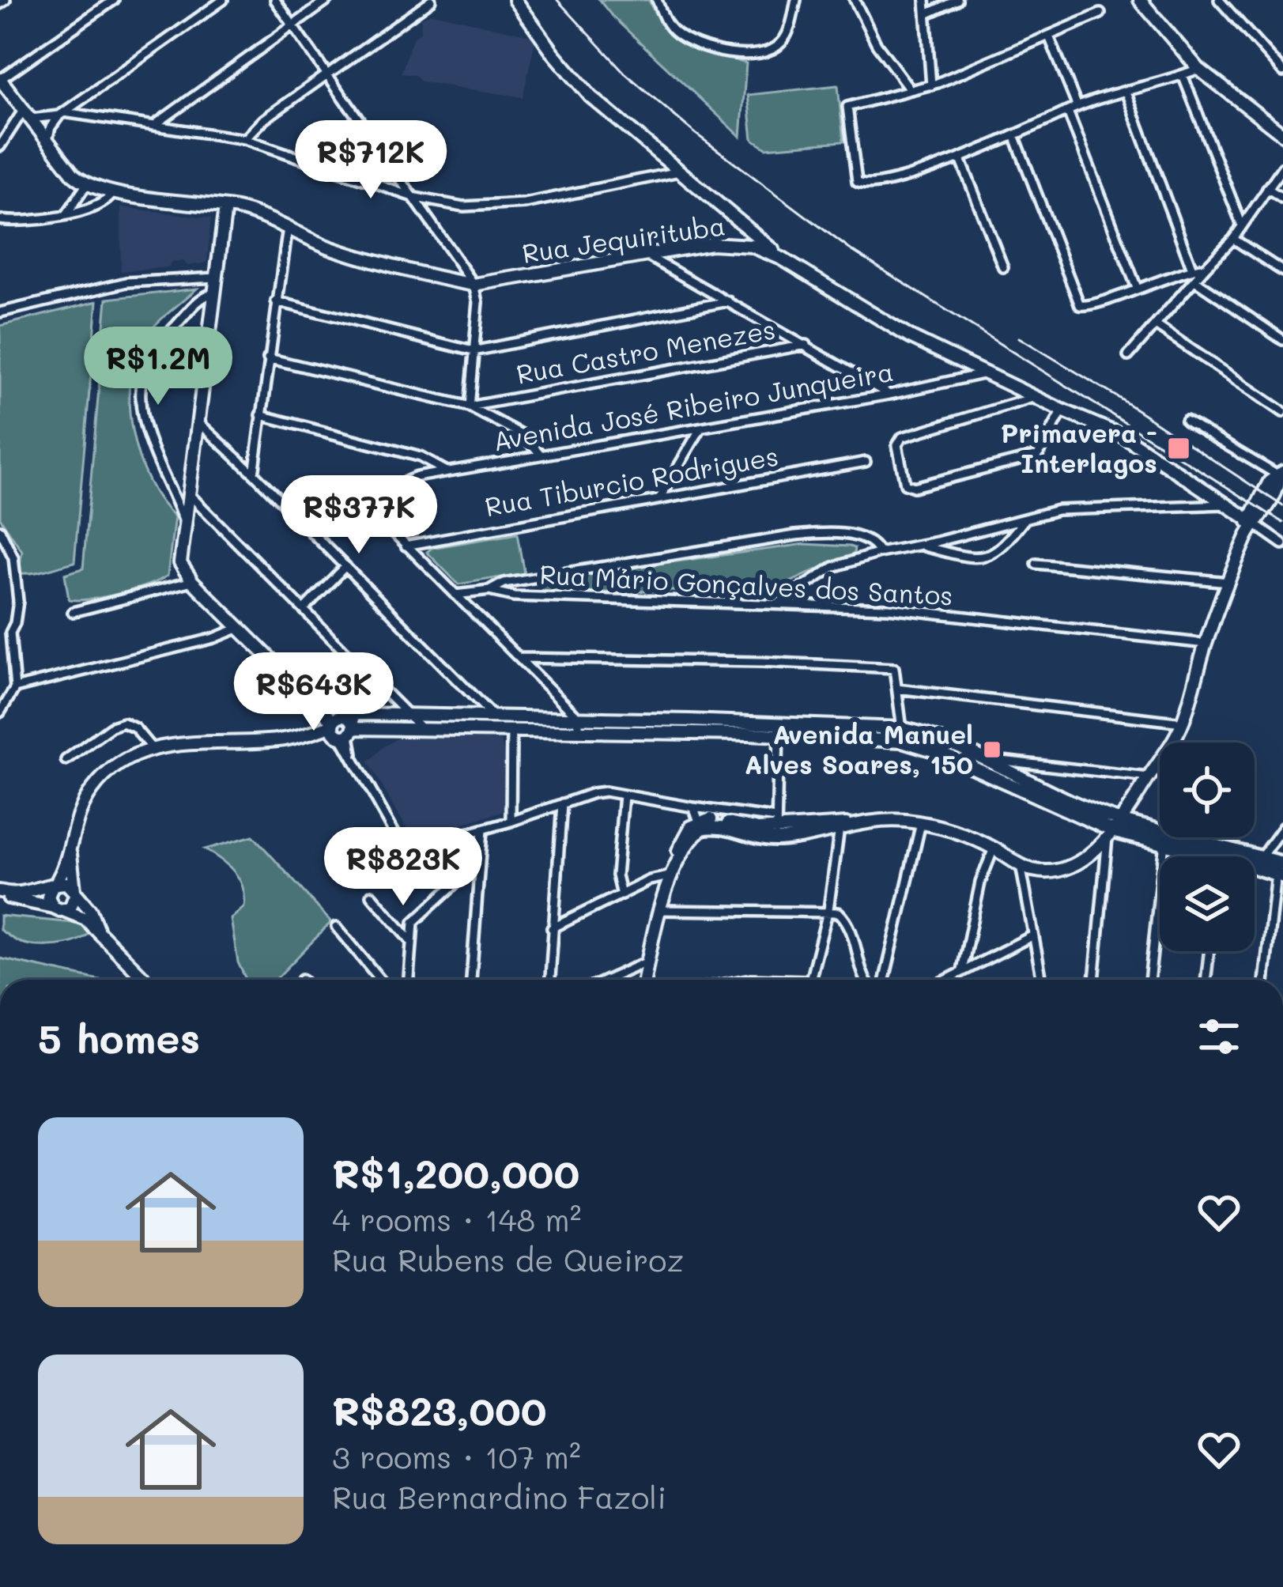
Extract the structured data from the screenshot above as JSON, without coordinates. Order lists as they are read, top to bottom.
{
  "streets": {
    "street": [
      "Rua Jequirituba",
      "Rua Castro Menezes",
      "Avenida José Ribeiro Junqueira",
      "Rua Tiburcio Rodrigues",
      "Rua Mário Gonçalves dos Santos"
    ]
  },
  "crossings": [
    ["Rua Jequirituba", "Avenida José Ribeiro Junqueira"],
    ["Avenida José Ribeiro Junqueira", "Rua Tiburcio Rodrigues"],
    ["Avenida José Ribeiro Junqueira", "Rua Mário Gonçalves dos Santos"]
  ],
  "places": {
    "transit": ["Primavera - Interlagos", "Avenida Manuel Alves Soares, 150"]
  },
  "page": {
    "price": [
      "R$712K",
      "R$1.2M",
      "R$377K",
      "R$643K",
      "R$823K"
    ],
    "heading": "5 homes",
    "list": [
      {
        "name": "R$1,200,000",
        "note": "4 rooms · 148 m² · Rua Rubens de Queiroz"
      },
      {
        "name": "R$823,000",
        "note": "3 rooms · 107 m² · Rua Bernardino Fazoli"
      }
    ]
  }
}
